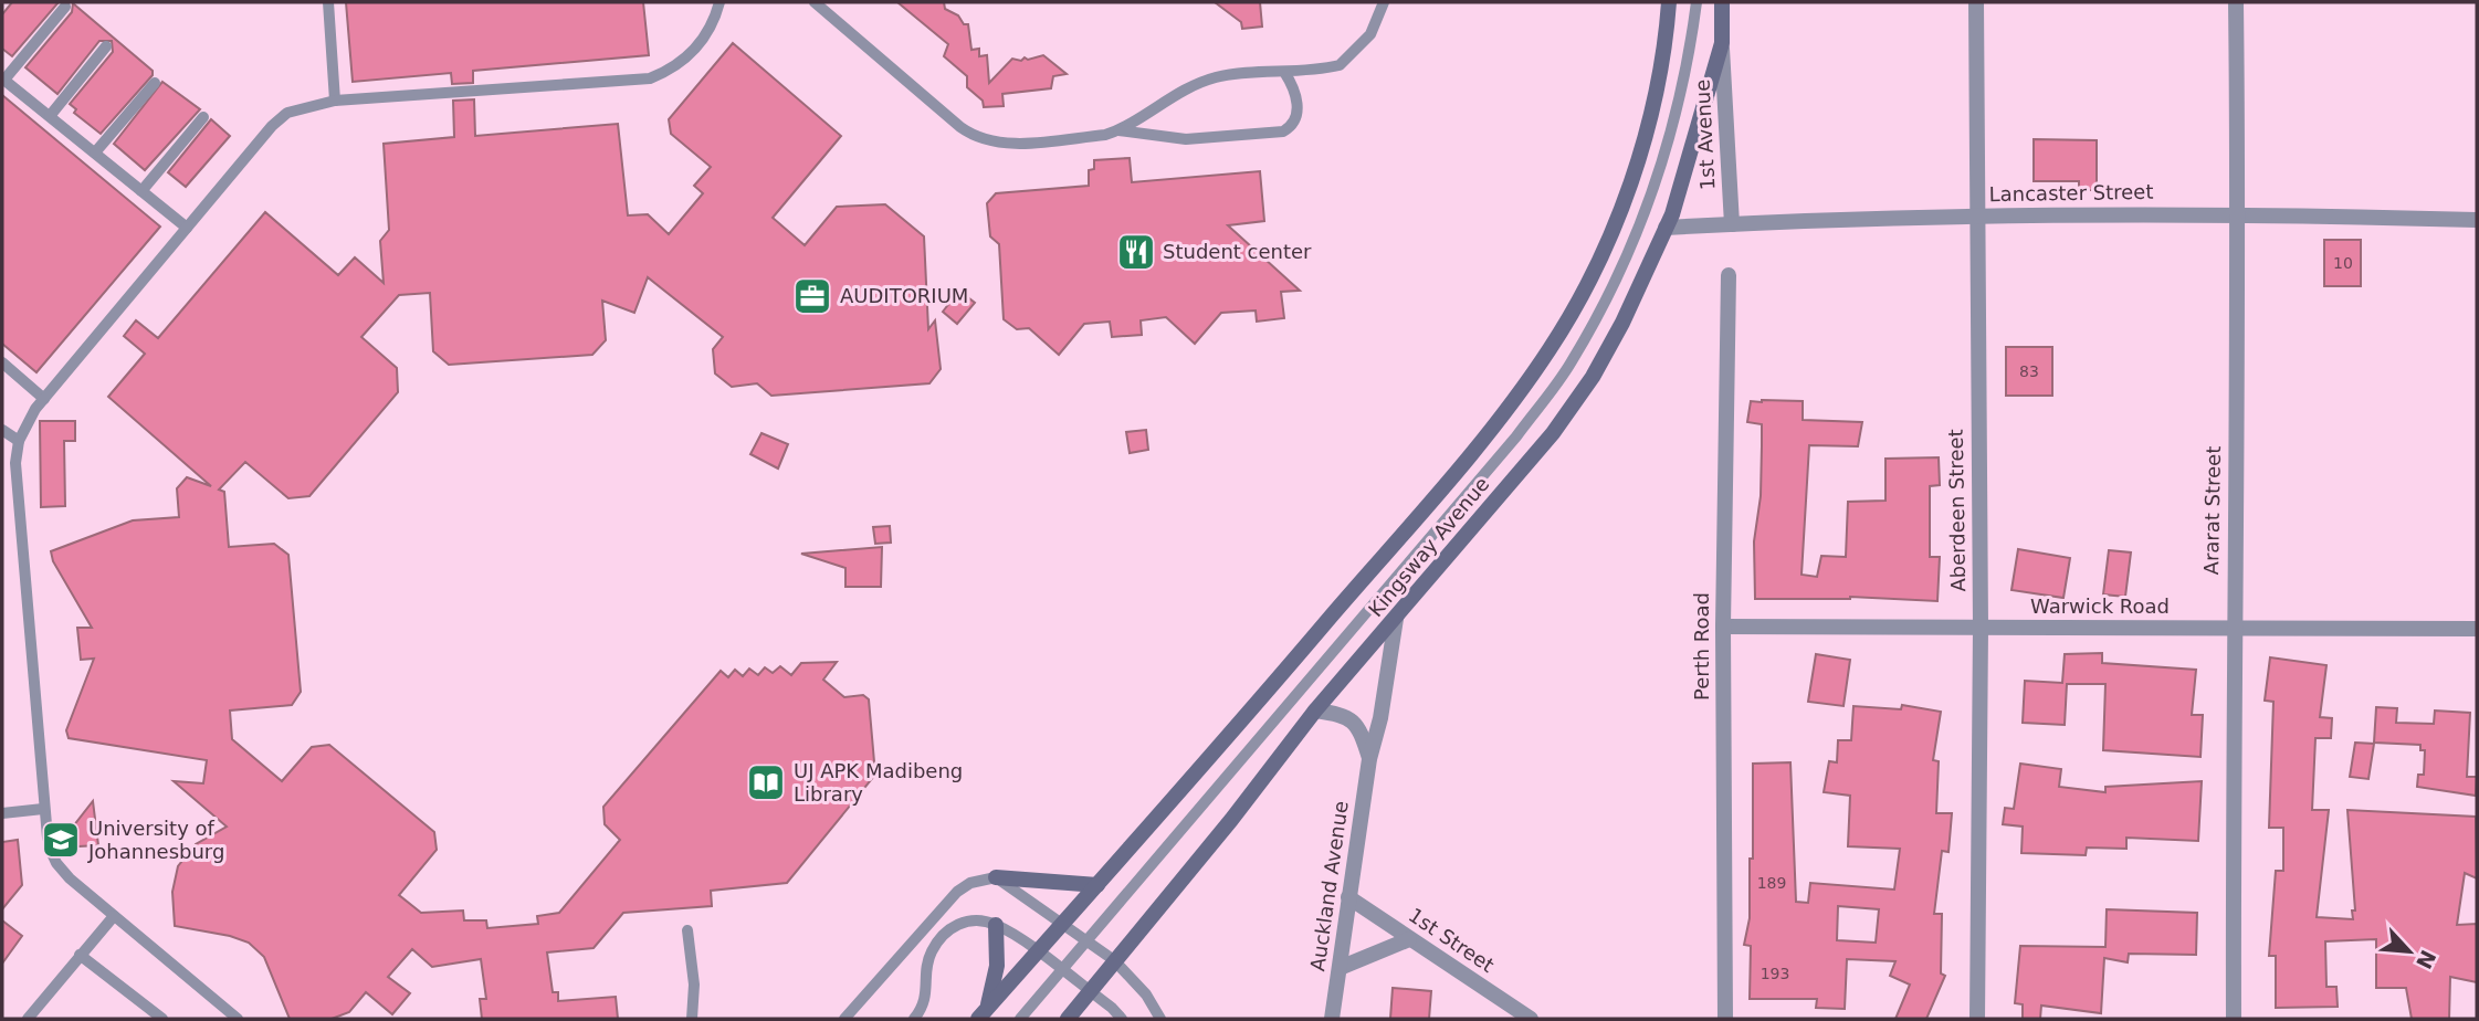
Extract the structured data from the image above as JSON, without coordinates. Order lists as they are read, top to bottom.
{
  "streets": {
    "main road": ["Kingsway Avenue"],
    "street": [
      "1st Avenue",
      "Lancaster Street",
      "Aberdeen Street",
      "Ararat Street",
      "Warwick Road",
      "Perth Road",
      "Auckland Avenue",
      "1st Street"
    ]
  },
  "crossings": [
    ["1st Avenue", "Lancaster Street"],
    ["1st Avenue", "Kingsway Avenue"],
    ["Lancaster Street", "Aberdeen Street"],
    ["Lancaster Street", "Ararat Street"],
    ["Lancaster Street", "Kingsway Avenue"],
    ["Aberdeen Street", "Warwick Road"],
    ["Ararat Street", "Warwick Road"],
    ["Kingsway Avenue", "Auckland Avenue"],
    ["Warwick Road", "Perth Road"],
    ["Auckland Avenue", "1st Street"]
  ],
  "places": {
    "restaurant": ["Student center"],
    "office": ["AUDITORIUM"],
    "library": ["UJ APK Madibeng Library"],
    "school or university": ["University of Johannesburg"]
  },
  "house_numbers": [
    "10",
    "83",
    "189",
    "193"
  ],
  "north": "bottom right"
}
